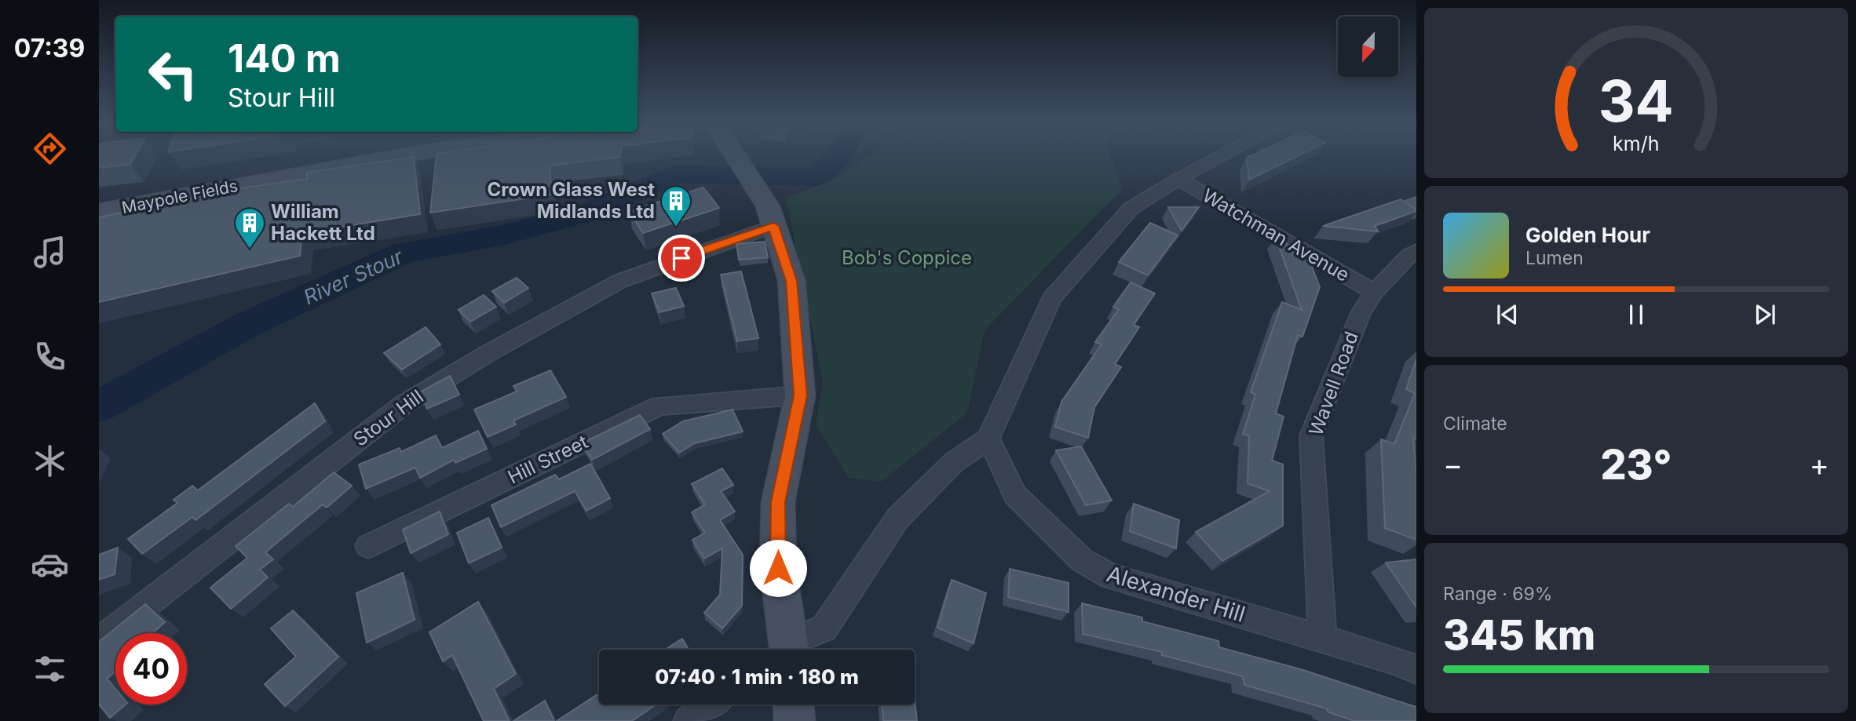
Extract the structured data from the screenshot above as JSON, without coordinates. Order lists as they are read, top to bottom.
{
  "streets": {
    "street": [
      "Maypole Fields",
      "Watchman Avenue",
      "Wavell Road",
      "Stour Hill",
      "Hill Street",
      "Alexander Hill"
    ]
  },
  "crossings": [
    ["Watchman Avenue", "Wavell Road"],
    ["Wavell Road", "Alexander Hill"]
  ],
  "water": ["River Stour"],
  "parks": ["Bob's Coppice"],
  "places": {
    "building": ["Crown Glass West Midlands Ltd", "William Hackett Ltd"]
  },
  "north": "bottom",
  "page": {
    "tabs": "07:39",
    "turn": ["140 m", "Stour Hill"],
    "song": ["Golden Hour", "Lumen"],
    "tile": [
      "Climate",
      ["Range · 69%", "345 km"]
    ],
    "heat": ["−", "23°", "+"],
    "limit": "40",
    "trip": "07:40 · 1 min · 180 m",
    "gauge": ["34", "km/h"]
  }
}
